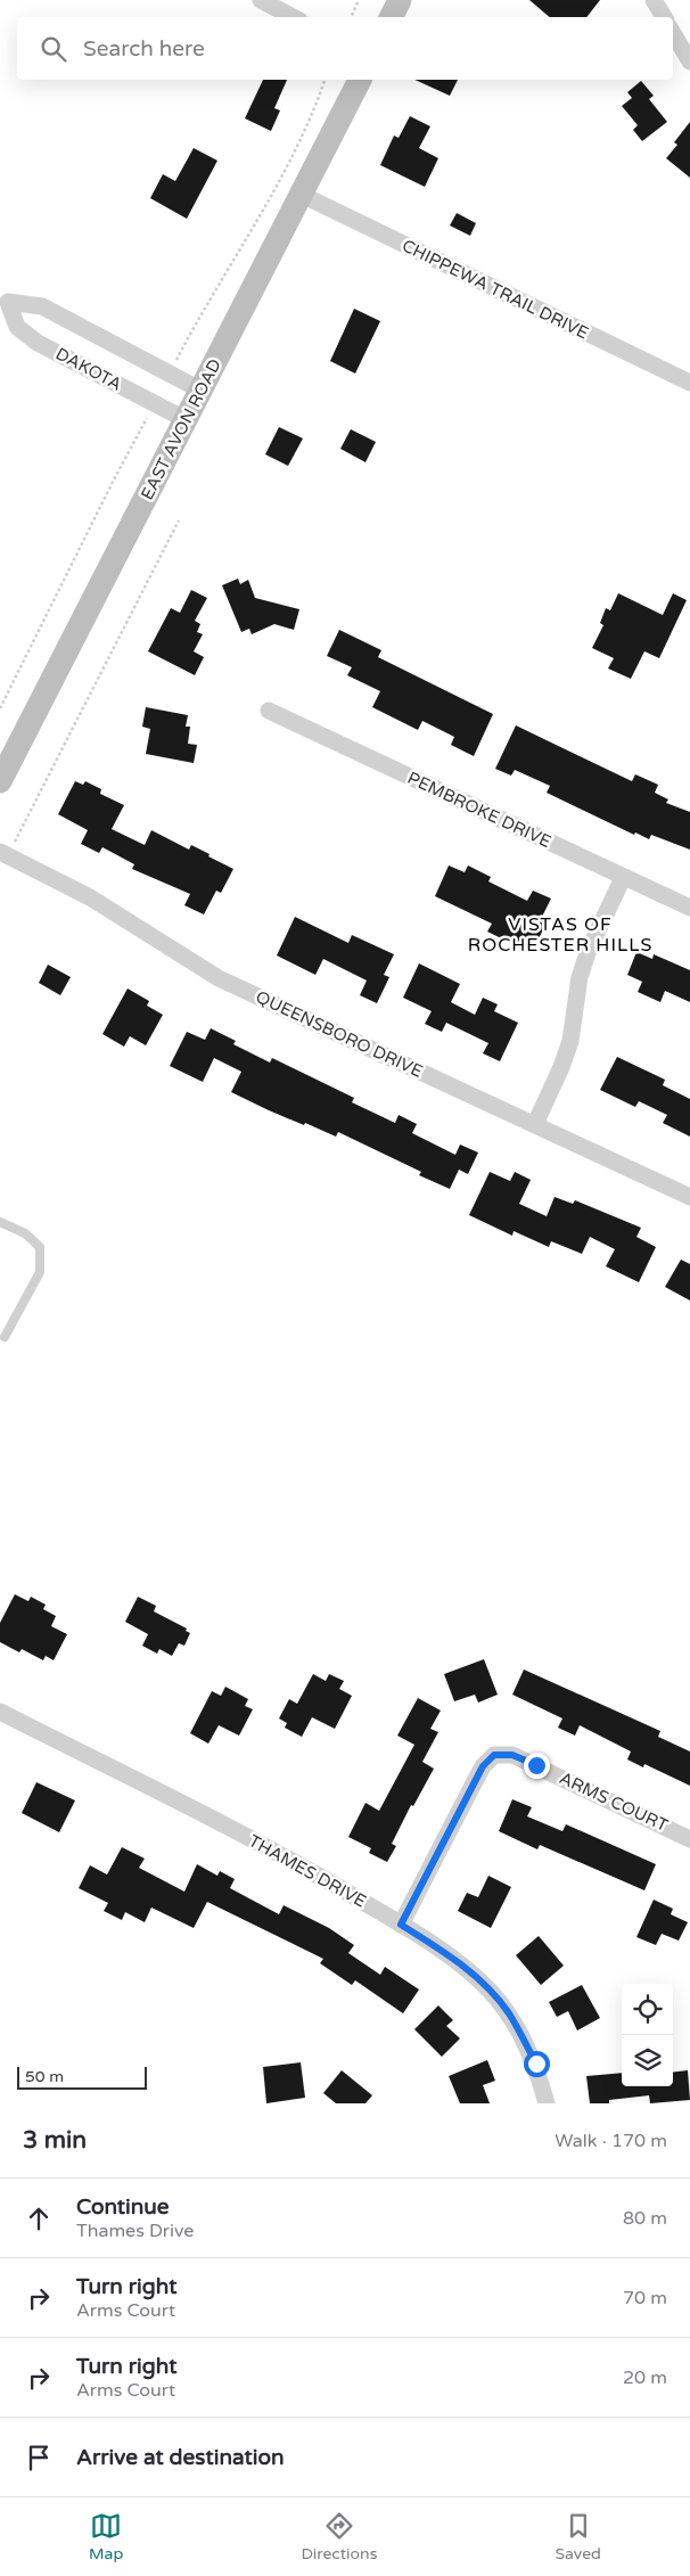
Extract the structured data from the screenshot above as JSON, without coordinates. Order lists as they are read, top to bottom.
{
  "streets": {
    "main road": ["EAST AVON ROAD"],
    "street": [
      "CHIPPEWA TRAIL DRIVE",
      "DAKOTA",
      "PEMBROKE DRIVE",
      "QUEENSBORO DRIVE",
      "ARMS COURT",
      "THAMES DRIVE"
    ]
  },
  "crossings": [
    ["CHIPPEWA TRAIL DRIVE", "EAST AVON ROAD"],
    ["DAKOTA", "EAST AVON ROAD"],
    ["ARMS COURT", "THAMES DRIVE"]
  ],
  "districts": ["VISTAS OF ROCHESTER HILLS"],
  "scale_bar": "50 m",
  "page": {
    "search": "Search here",
    "scale": "50 m",
    "heading": ["3 min", "Walk · 170 m"],
    "list": [
      ["Continue", "Thames Drive", "80 m"],
      ["Turn right", "Arms Court", "70 m"],
      ["Turn right", "Arms Court", "20 m"],
      "Arrive at destination"
    ],
    "nav": ["Map", "Directions", "Saved"]
  }
}
